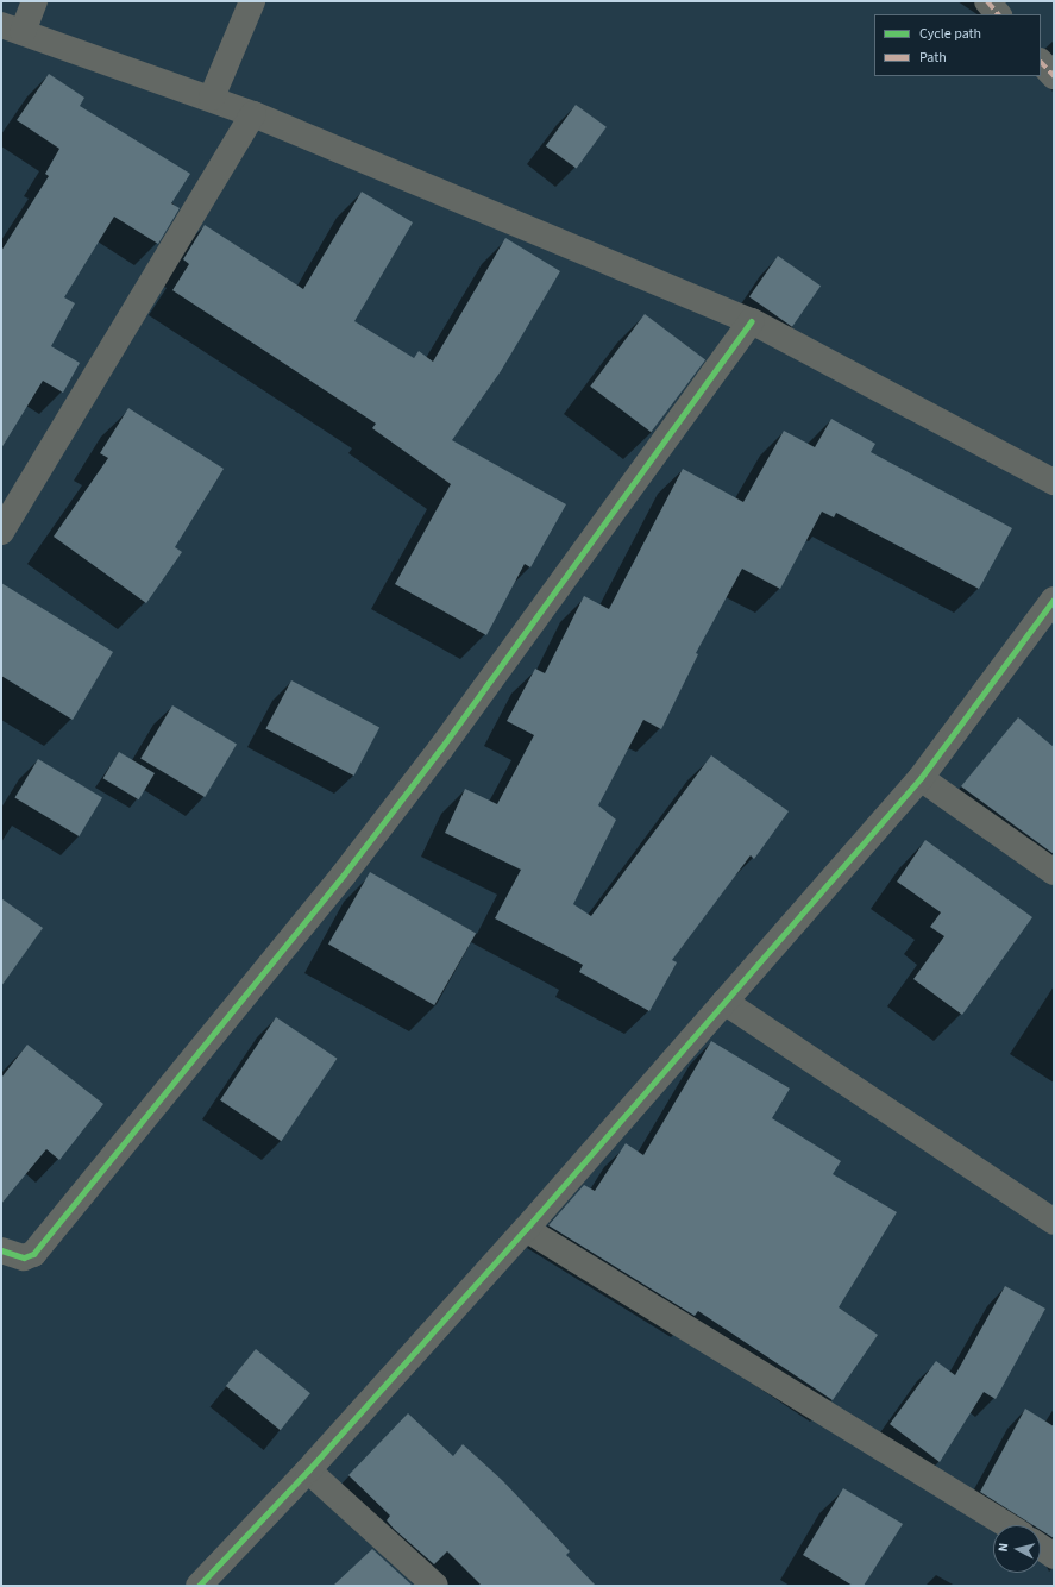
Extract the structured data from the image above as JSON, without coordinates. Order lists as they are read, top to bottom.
{
  "legend": ["Cycle path", "Path"],
  "north": "left"
}
